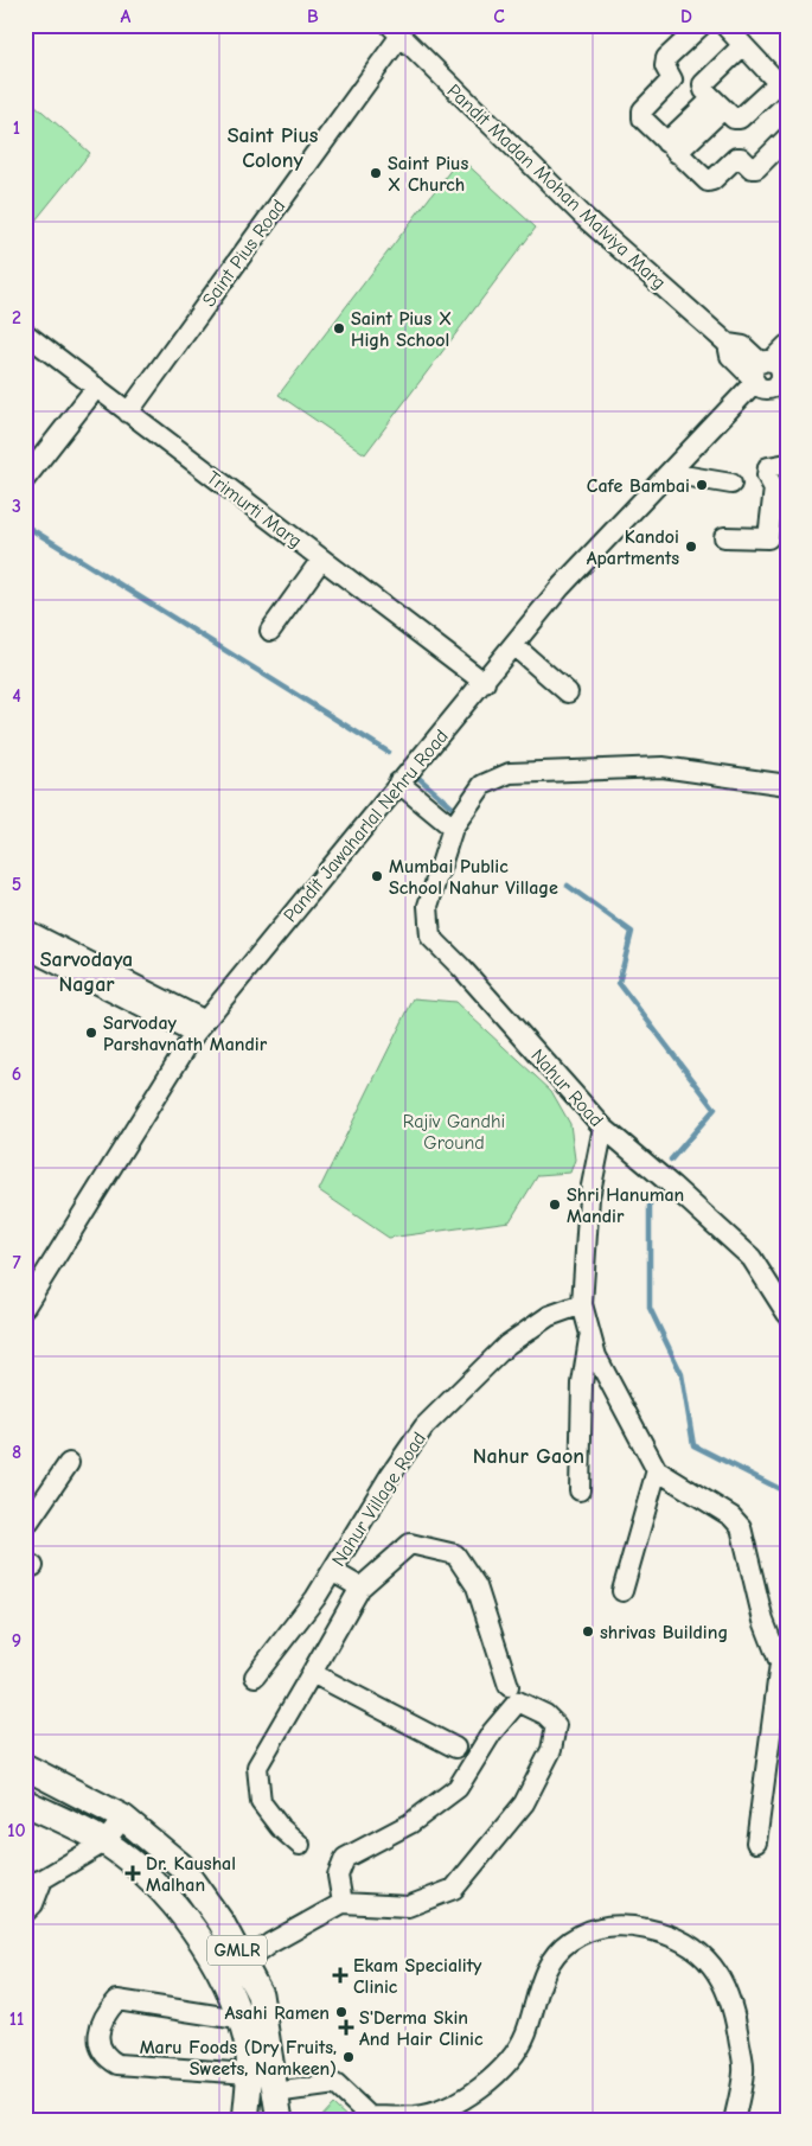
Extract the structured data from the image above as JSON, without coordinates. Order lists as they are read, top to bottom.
{
  "streets": {
    "main road": ["GMLR"],
    "street": [
      "Pandit Madan Mohan Malviya Marg",
      "Saint Pius Road",
      "Trimurti Marg",
      "Pandit Jawaharlal Nehru Road",
      "Nahur Road",
      "Nahur Village Road"
    ]
  },
  "crossings": [
    ["Pandit Madan Mohan Malviya Marg", "Saint Pius Road"],
    ["Pandit Madan Mohan Malviya Marg", "Pandit Jawaharlal Nehru Road"],
    ["Saint Pius Road", "Trimurti Marg"],
    ["Trimurti Marg", "Pandit Jawaharlal Nehru Road"]
  ],
  "districts": ["Saint Pius Colony", "Sarvodaya Nagar", "Nahur Gaon"],
  "parks": ["Rajiv Gandhi Ground"],
  "places": {
    "other": [
      "Saint Pius X Church",
      "Saint Pius X High School",
      "Cafe Bambai",
      "Kandoi Apartments",
      "Mumbai Public School Nahur Village",
      "Sarvoday Parshavnath Mandir",
      "Shri Hanuman Mandir",
      "shrivas Building",
      "Asahi Ramen",
      "Maru Foods (Dry Fruits, Sweets, Namkeen)"
    ],
    "health": ["Dr. Kaushal Malhan", "Ekam Speciality Clinic", "S'Derma Skin And Hair Clinic"]
  },
  "grid": {
    "columns": [
      "A",
      "B",
      "C",
      "D"
    ],
    "rows": [
      "1",
      "2",
      "3",
      "4",
      "5",
      "6",
      "7",
      "8",
      "9",
      "10",
      "11"
    ]
  }
}
